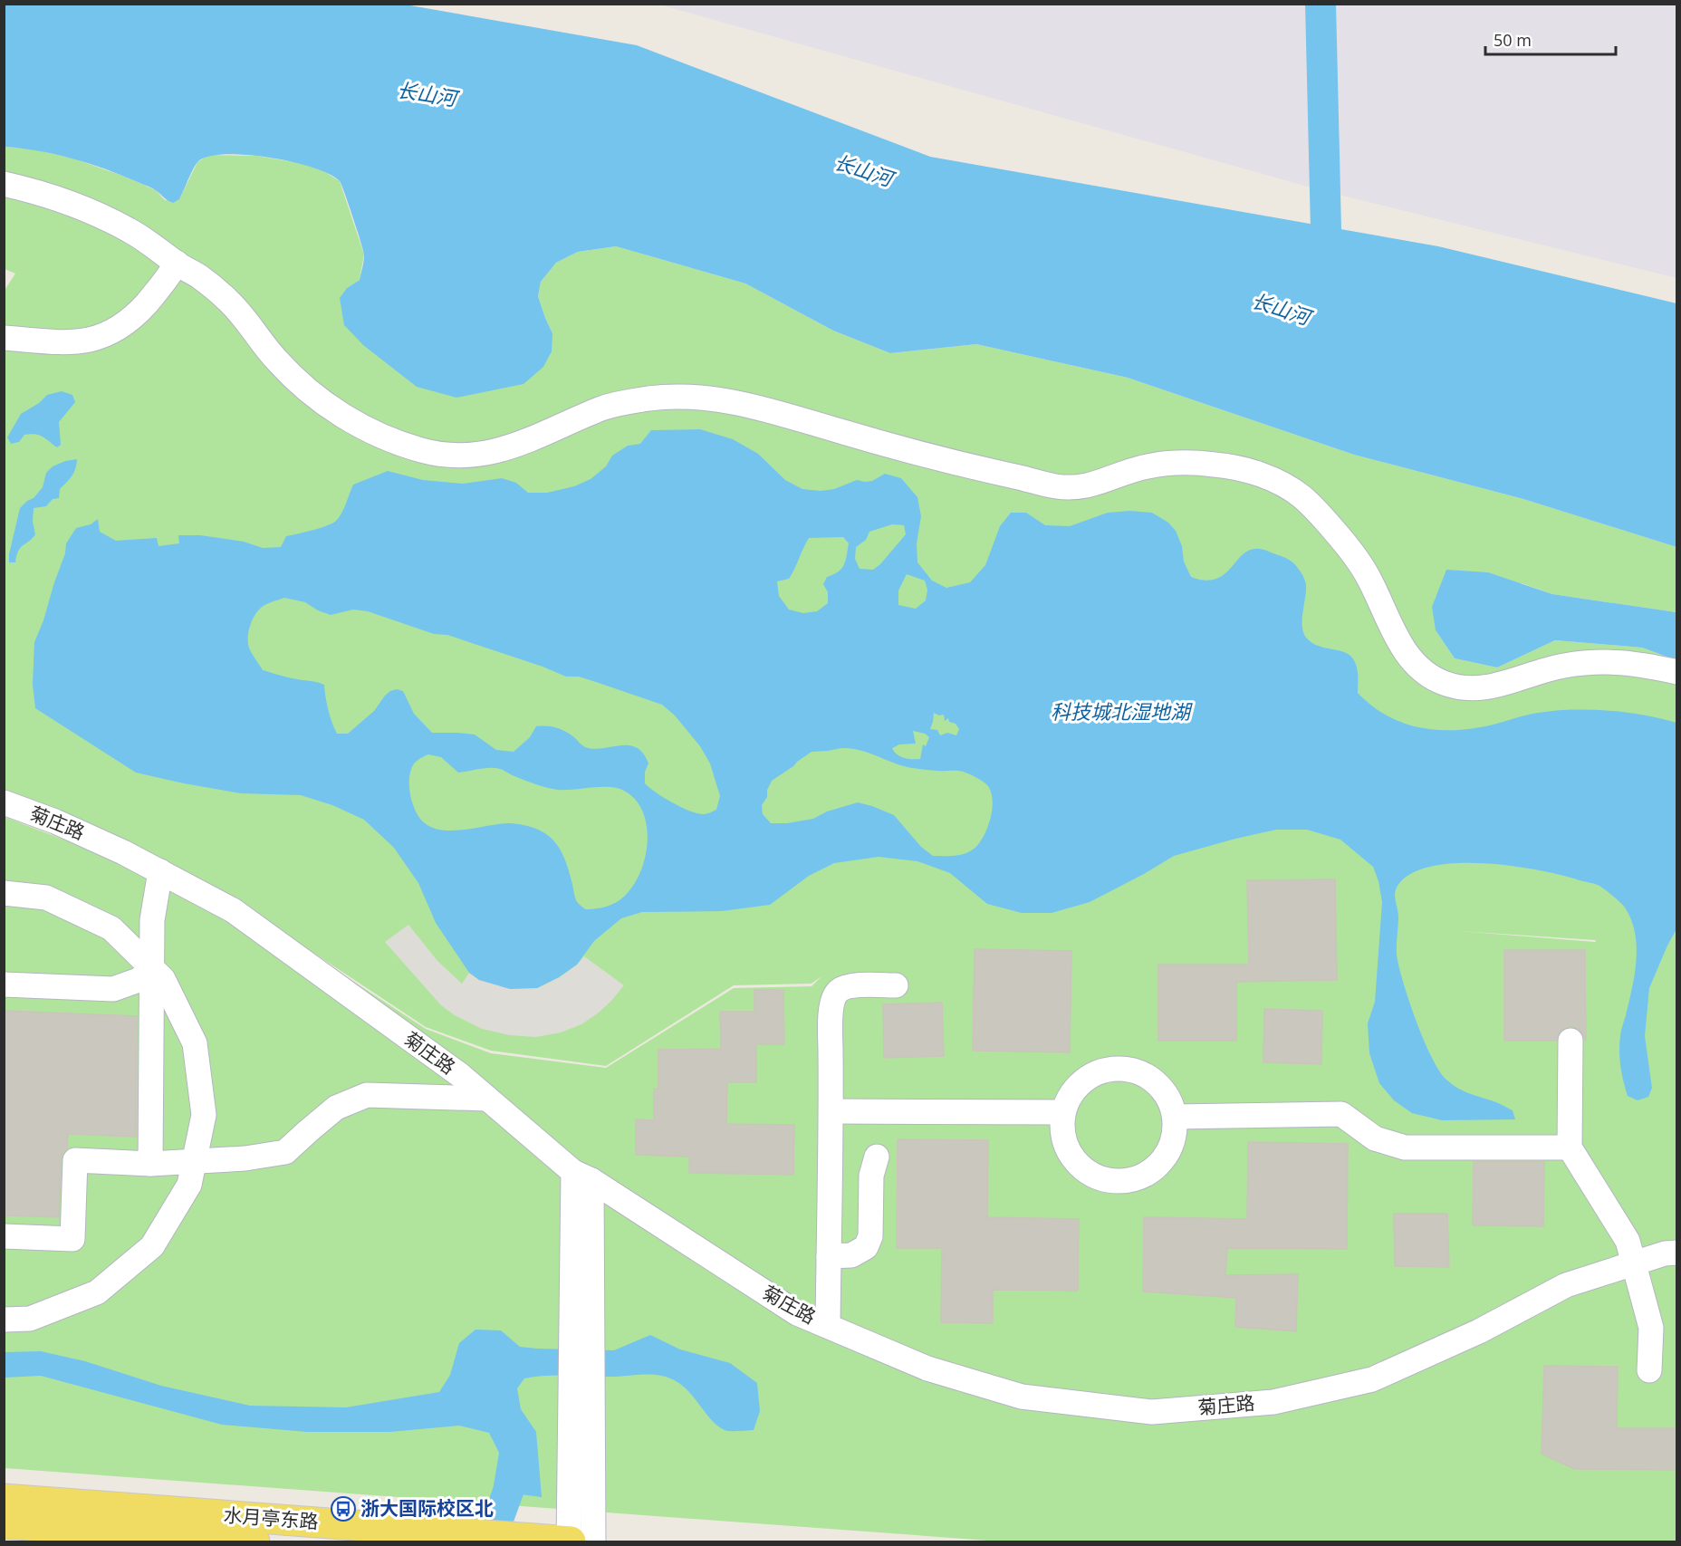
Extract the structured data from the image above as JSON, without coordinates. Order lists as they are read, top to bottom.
{
  "streets": {
    "main road": ["水月亭东路"],
    "street": ["菊庄路"]
  },
  "water": ["长山河", "科技城北湿地湖"],
  "places": {
    "bus stop": ["浙大国际校区北"]
  },
  "scale_bar": "50 m"
}
